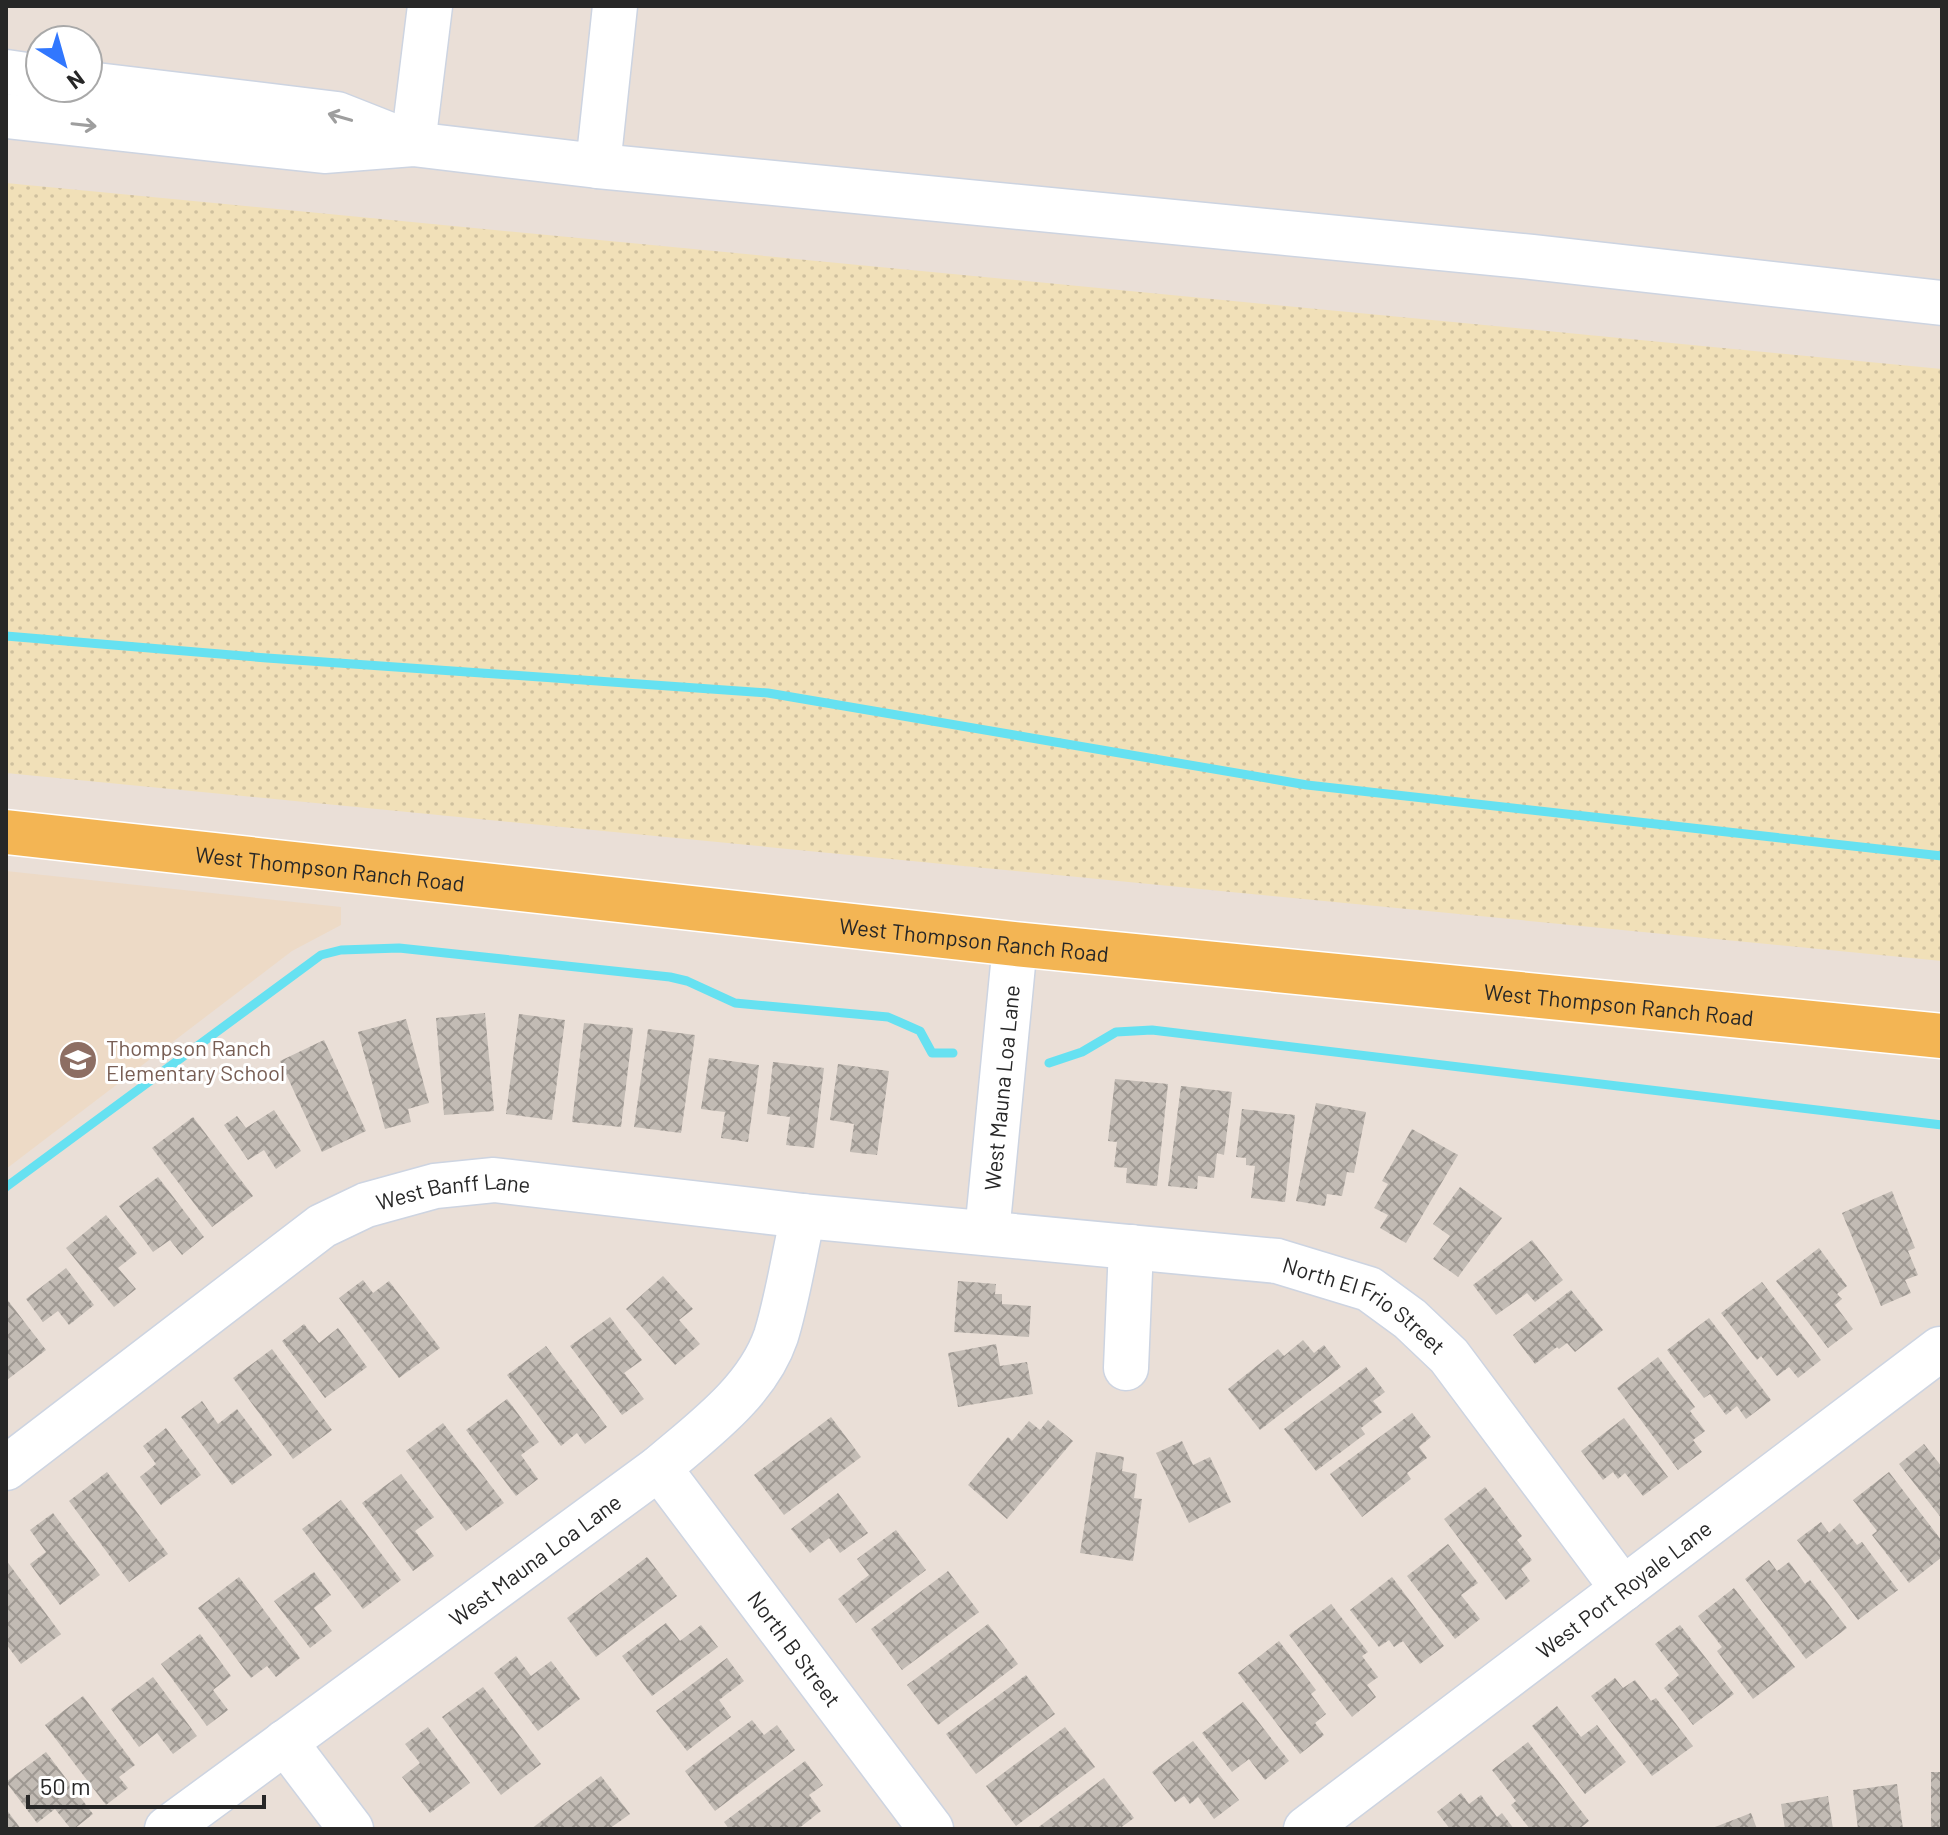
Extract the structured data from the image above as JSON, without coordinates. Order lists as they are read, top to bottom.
{
  "streets": {
    "main road": ["West Thompson Ranch Road"],
    "street": [
      "West Mauna Loa Lane",
      "West Banff Lane",
      "North El Frio Street",
      "West Port Royale Lane",
      "North B Street"
    ]
  },
  "crossings": [
    ["West Thompson Ranch Road", "West Mauna Loa Lane"],
    ["West Mauna Loa Lane", "West Banff Lane"],
    ["West Mauna Loa Lane", "North El Frio Street"],
    ["West Mauna Loa Lane", "North B Street"],
    ["West Banff Lane", "North El Frio Street"],
    ["North El Frio Street", "West Port Royale Lane"]
  ],
  "places": {
    "school or university": ["Thompson Ranch Elementary School"]
  },
  "scale_bar": "50 m",
  "north": "bottom right"
}
